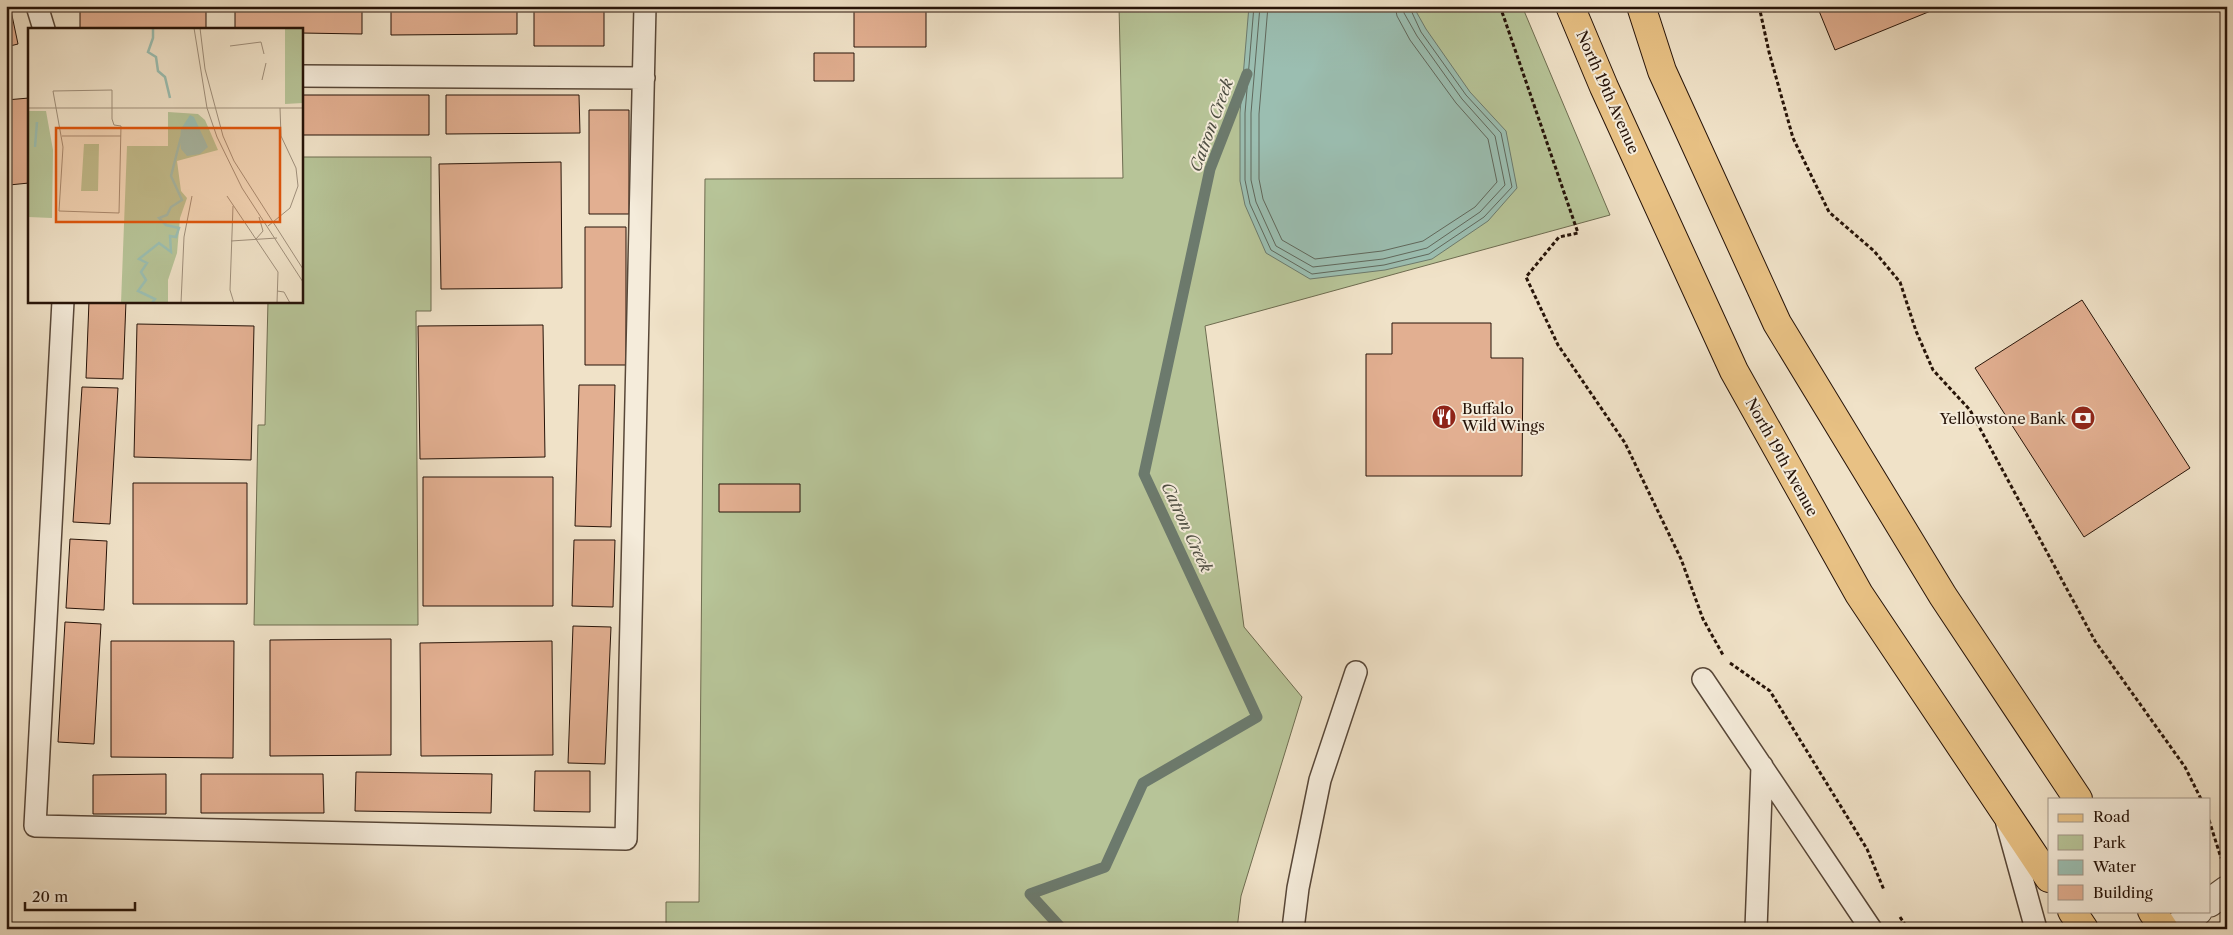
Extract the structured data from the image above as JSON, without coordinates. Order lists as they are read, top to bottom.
{
  "streets": {
    "main road": ["North 19th Avenue"]
  },
  "water": ["Catron Creek"],
  "places": {
    "restaurant": ["Buffalo Wild Wings"],
    "bank": ["Yellowstone Bank"]
  },
  "legend": [
    "Road",
    "Park",
    "Water",
    "Building"
  ],
  "scale_bar": "20 m"
}
